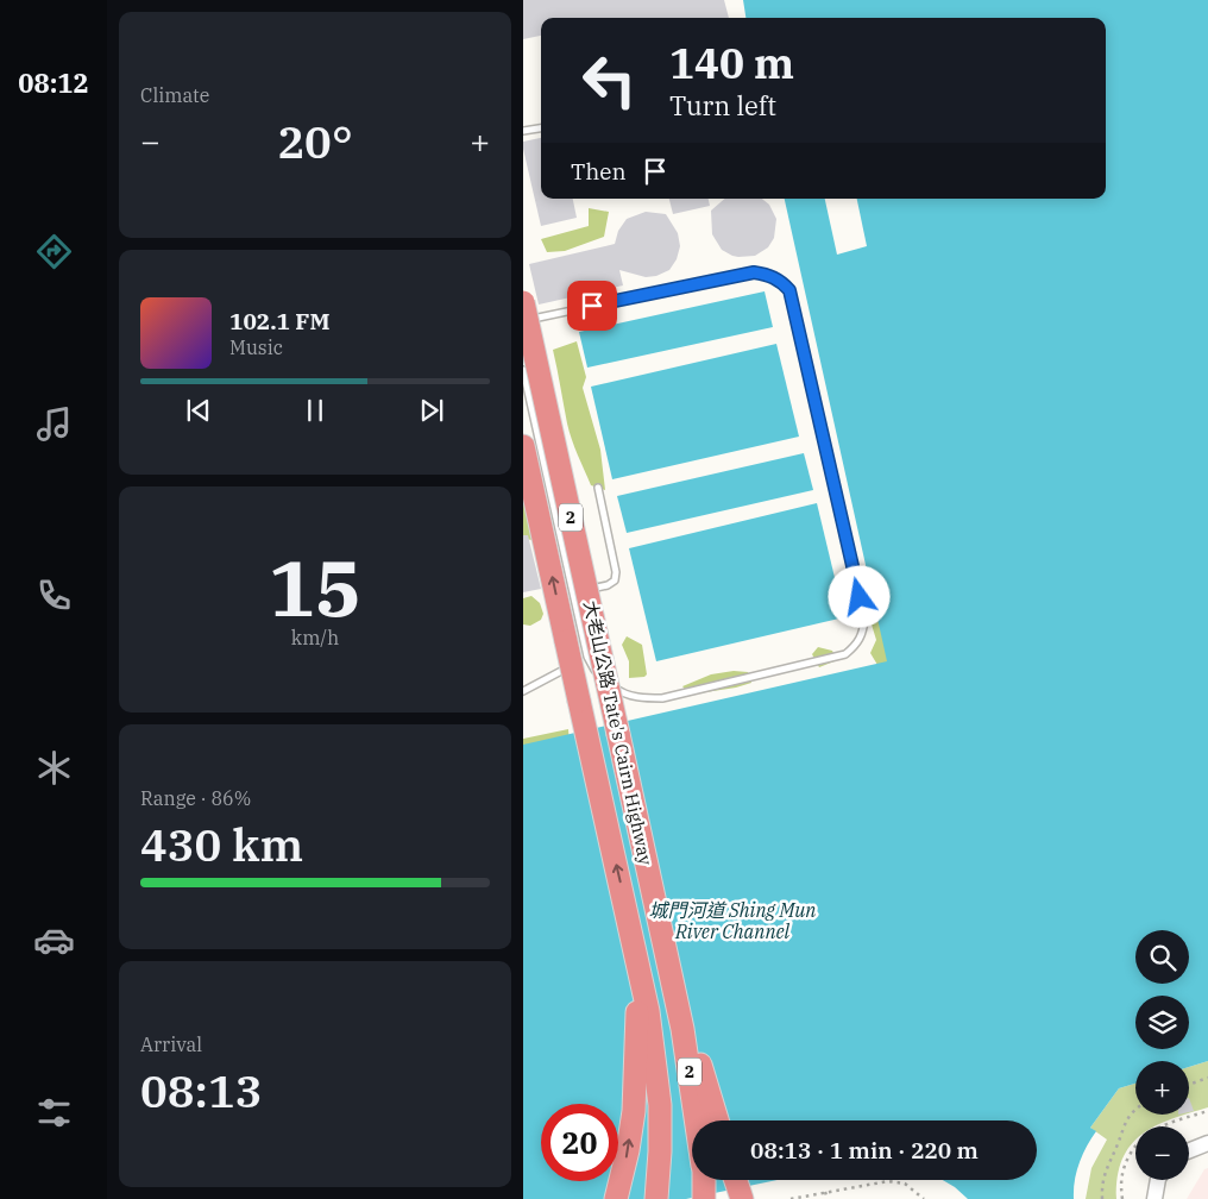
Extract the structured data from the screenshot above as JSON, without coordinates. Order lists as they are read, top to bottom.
{
  "streets": {
    "highway": ["2", "大老山公路 Tate's Cairn Highway"]
  },
  "water": ["城門河道 Shing Mun River Channel"],
  "page": {
    "tabs": "08:12",
    "tile": [
      "Climate",
      ["15", "km/h"],
      ["Range · 86%", "430 km"],
      ["Arrival", "08:13"]
    ],
    "turn": ["140 m", "Turn left"],
    "heat": ["−", "20°", "+"],
    "then": "Then",
    "song": ["102.1 FM", "Music"],
    "map_buttons": ["+", "−"],
    "limit": "20",
    "trip": "08:13 · 1 min · 220 m"
  }
}
